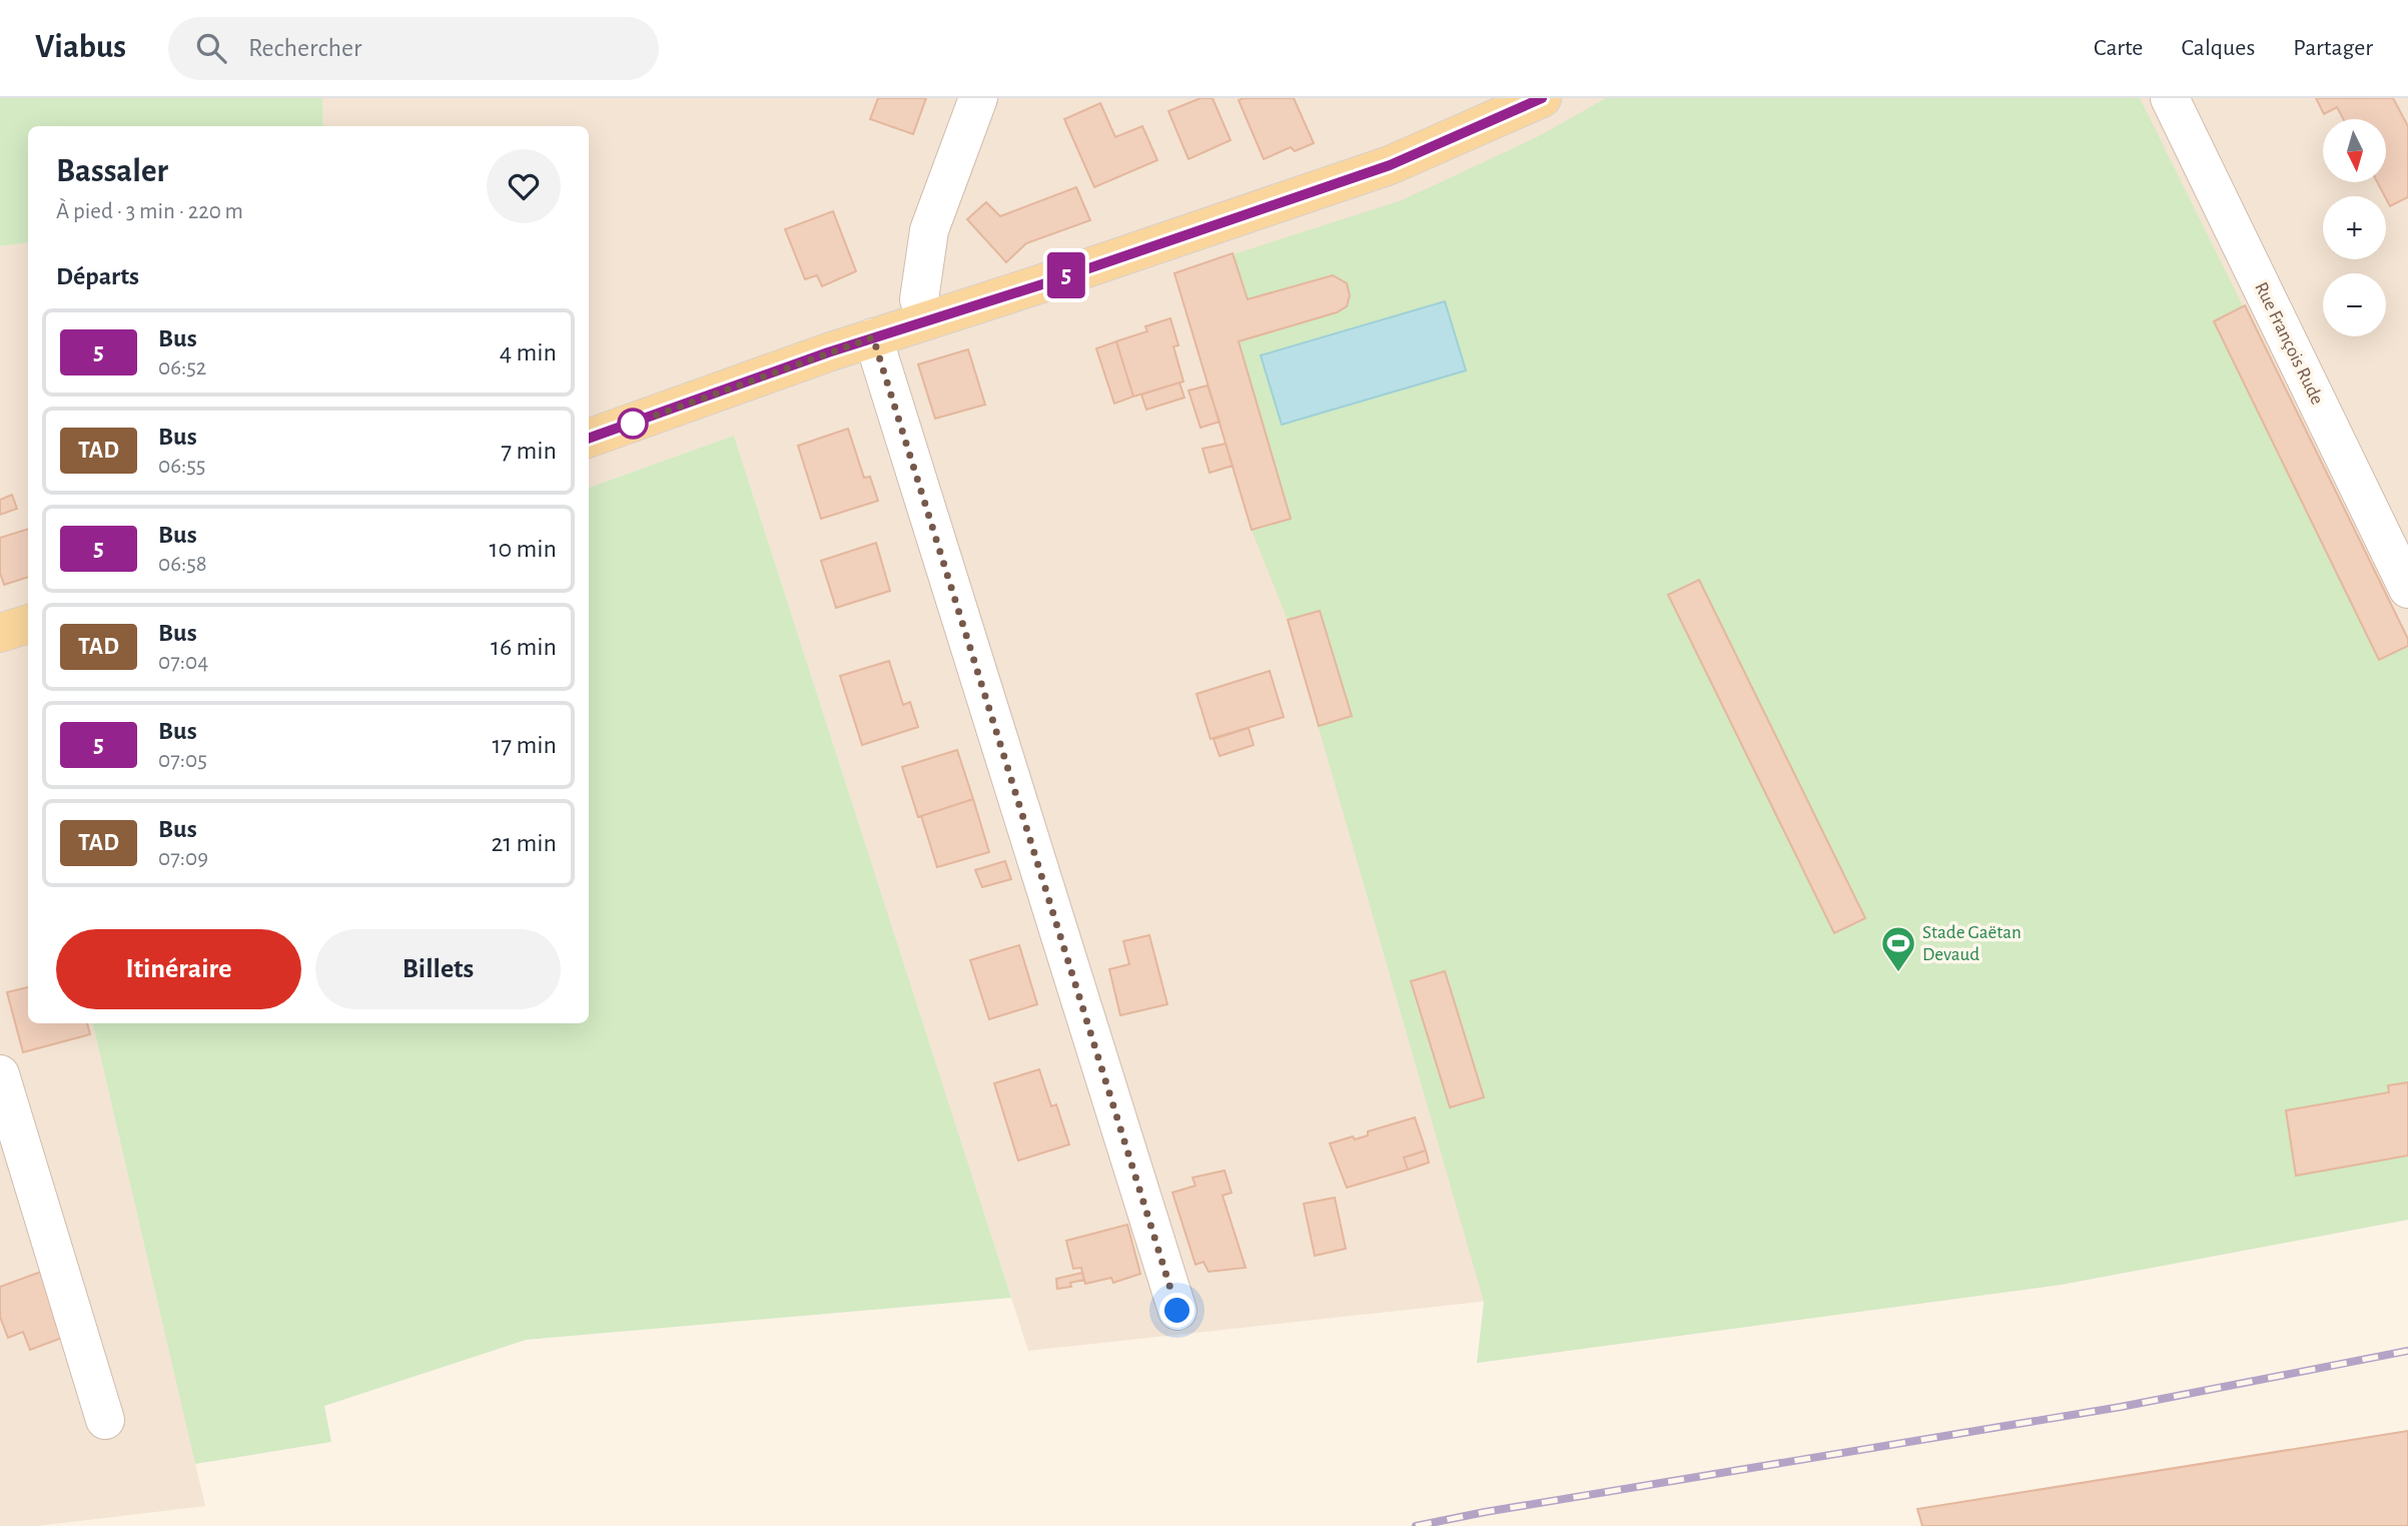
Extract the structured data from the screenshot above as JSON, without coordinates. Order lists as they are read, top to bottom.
{
  "streets": {
    "street": ["Rue François Rude"]
  },
  "places": {
    "sports": ["Stade Gaëtan Devaud"]
  },
  "lines": ["bus line 5"],
  "north": "bottom",
  "page": {
    "header": "Viabus",
    "search": "Rechercher",
    "nav": ["Carte", "Calques", "Partager"],
    "on_map": "5",
    "map_buttons": ["+", "−"],
    "heading": [
      ["Bassaler", "À pied · 3 min · 220 m"],
      "Départs"
    ],
    "list": [
      {
        "mark": "5",
        "name": "Bus",
        "note": "06:52",
        "value": "4 min"
      },
      {
        "mark": "TAD",
        "name": "Bus",
        "note": "06:55",
        "value": "7 min"
      },
      {
        "mark": "5",
        "name": "Bus",
        "note": "06:58",
        "value": "10 min"
      },
      {
        "mark": "TAD",
        "name": "Bus",
        "note": "07:04",
        "value": "16 min"
      },
      {
        "mark": "5",
        "name": "Bus",
        "note": "07:05",
        "value": "17 min"
      },
      {
        "mark": "TAD",
        "name": "Bus",
        "note": "07:09",
        "value": "21 min"
      }
    ],
    "buttons": ["Itinéraire", "Billets"]
  }
}
